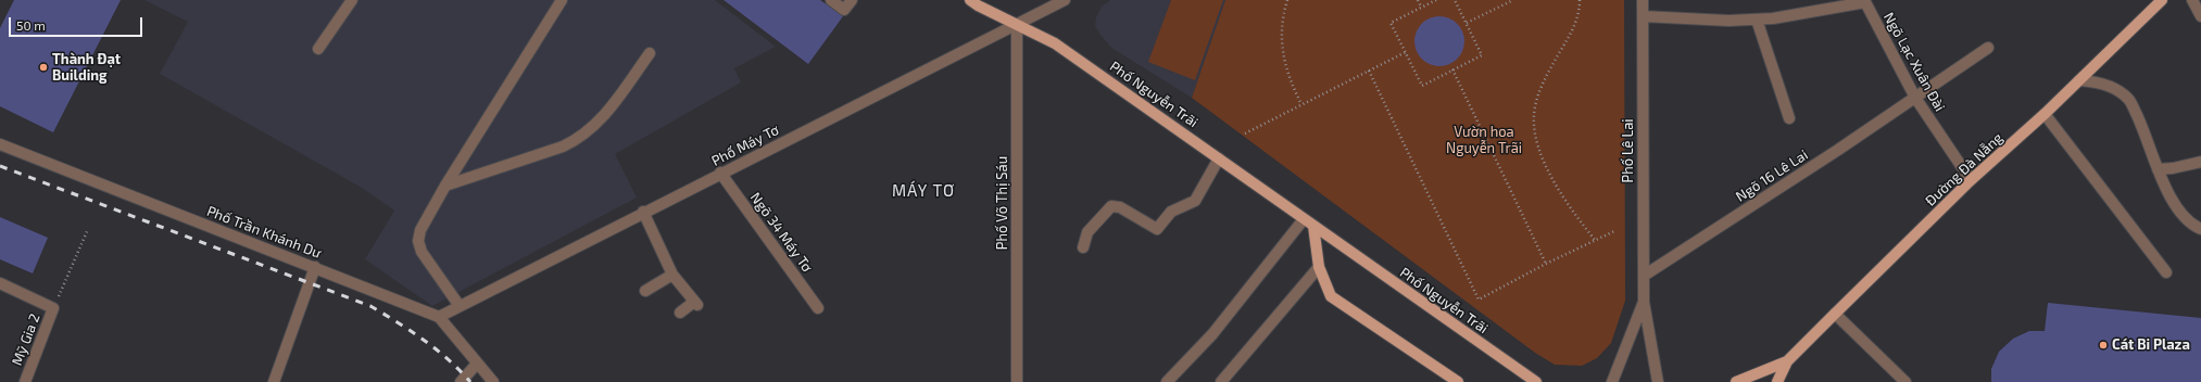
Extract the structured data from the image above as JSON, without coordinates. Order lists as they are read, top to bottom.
{
  "streets": {
    "main road": ["Phố Nguyễn Trãi", "Đường Đà Nẵng"],
    "street": [
      "Ngõ Lạc Xuân Đài",
      "Phố Máy Tơ",
      "Phố Lê Lai",
      "Ngõ 16 Lê Lai",
      "Phố Võ Thị Sáu",
      "Phố Trần Khánh Dư",
      "Ngõ 34 Máy Tơ",
      "Mỹ Gia 2"
    ]
  },
  "crossings": [
    ["Ngõ Lạc Xuân Đài", "Đường Đà Nẵng"],
    ["Ngõ Lạc Xuân Đài", "Ngõ 16 Lê Lai"],
    ["Phố Nguyễn Trãi", "Phố Máy Tơ"],
    ["Phố Nguyễn Trãi", "Phố Võ Thị Sáu"],
    ["Phố Máy Tơ", "Phố Võ Thị Sáu"],
    ["Phố Máy Tơ", "Phố Trần Khánh Dư"],
    ["Phố Máy Tơ", "Ngõ 34 Máy Tơ"],
    ["Phố Lê Lai", "Ngõ 16 Lê Lai"]
  ],
  "districts": ["MÁY TƠ"],
  "parks": ["Vườn hoa Nguyễn Trãi"],
  "places": ["Thành Đạt Building", "Cát Bi Plaza"],
  "scale_bar": "50 m"
}
